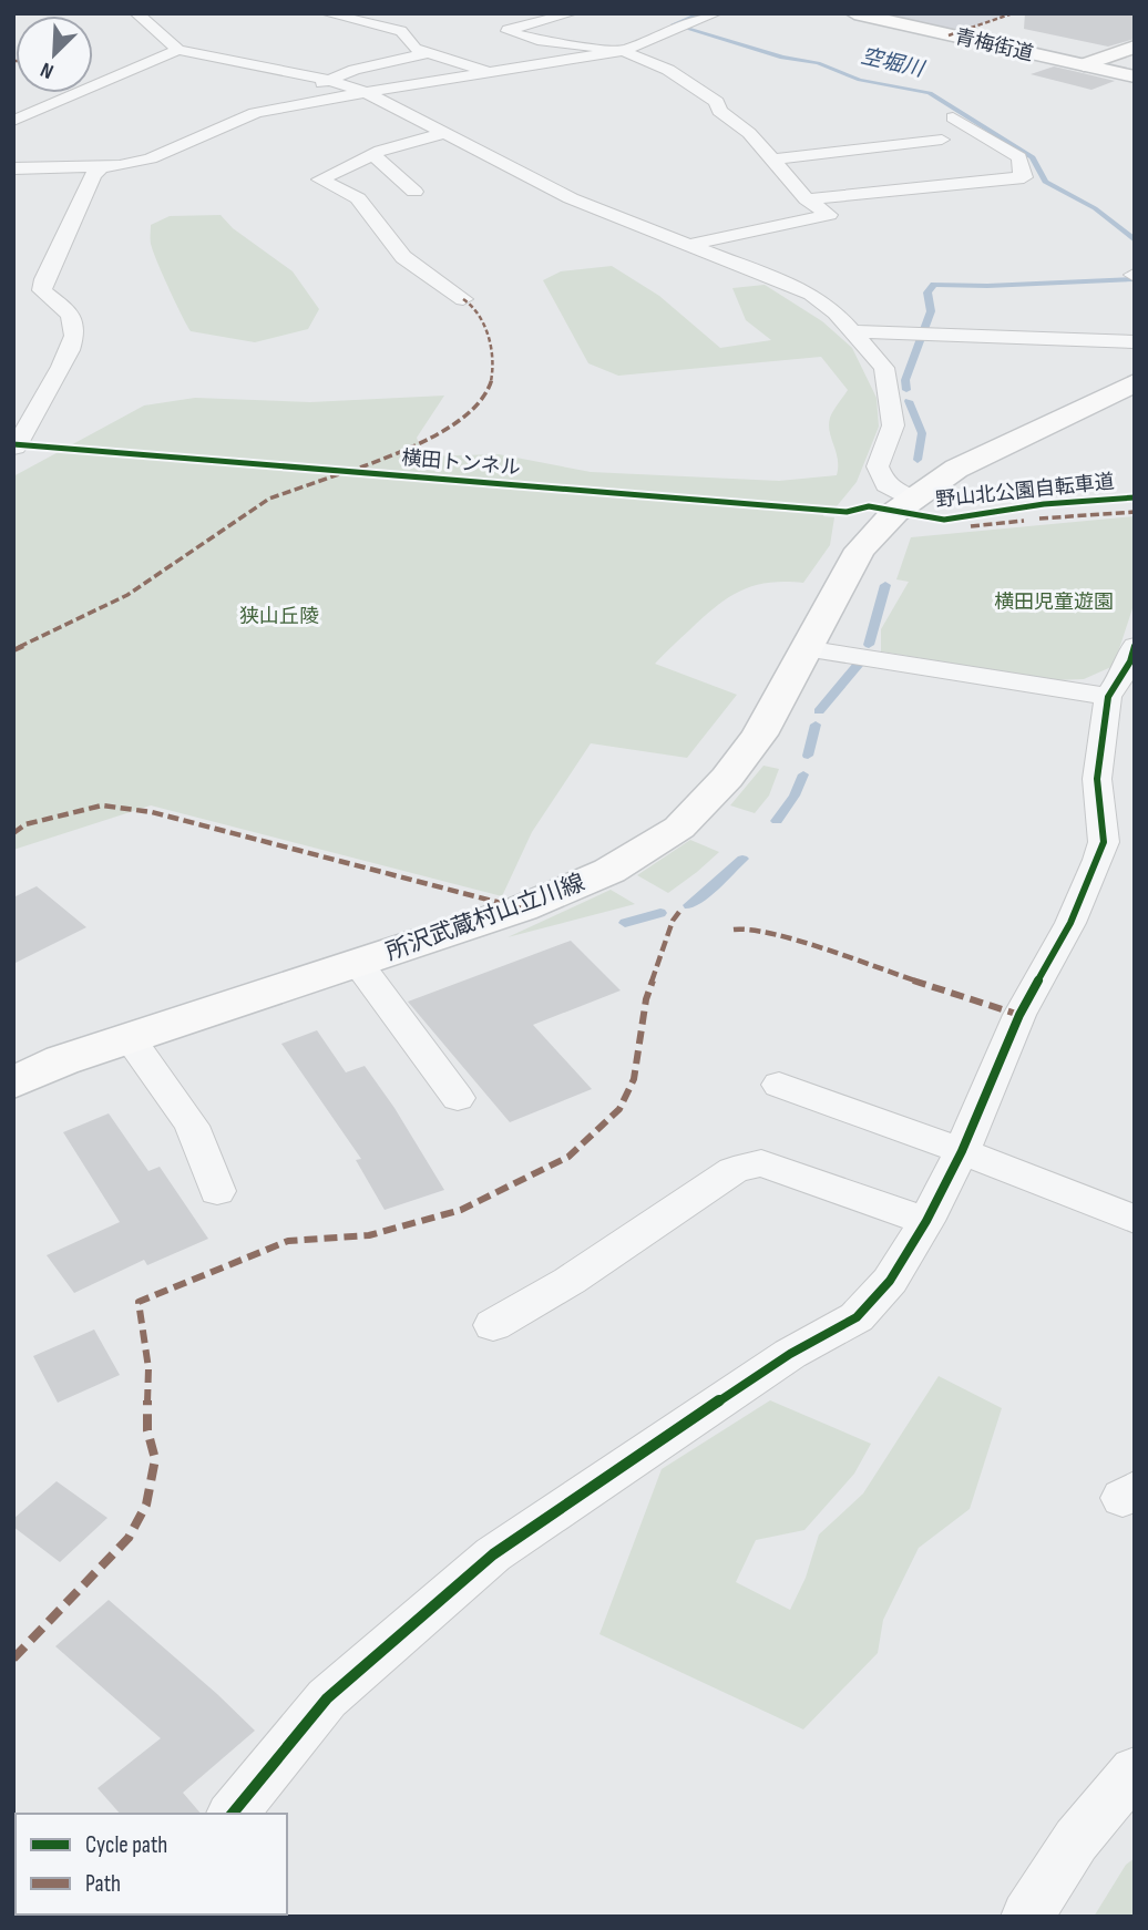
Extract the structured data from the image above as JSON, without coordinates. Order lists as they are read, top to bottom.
{
  "streets": {
    "main road": ["青梅街道", "所沢武蔵村山立川線"],
    "cycle path": ["横田トンネル"]
  },
  "water": ["空堀川"],
  "parks": ["横田児童遊園", "狭山丘陵"],
  "legend": ["Cycle path", "Path"],
  "north": "bottom left"
}
